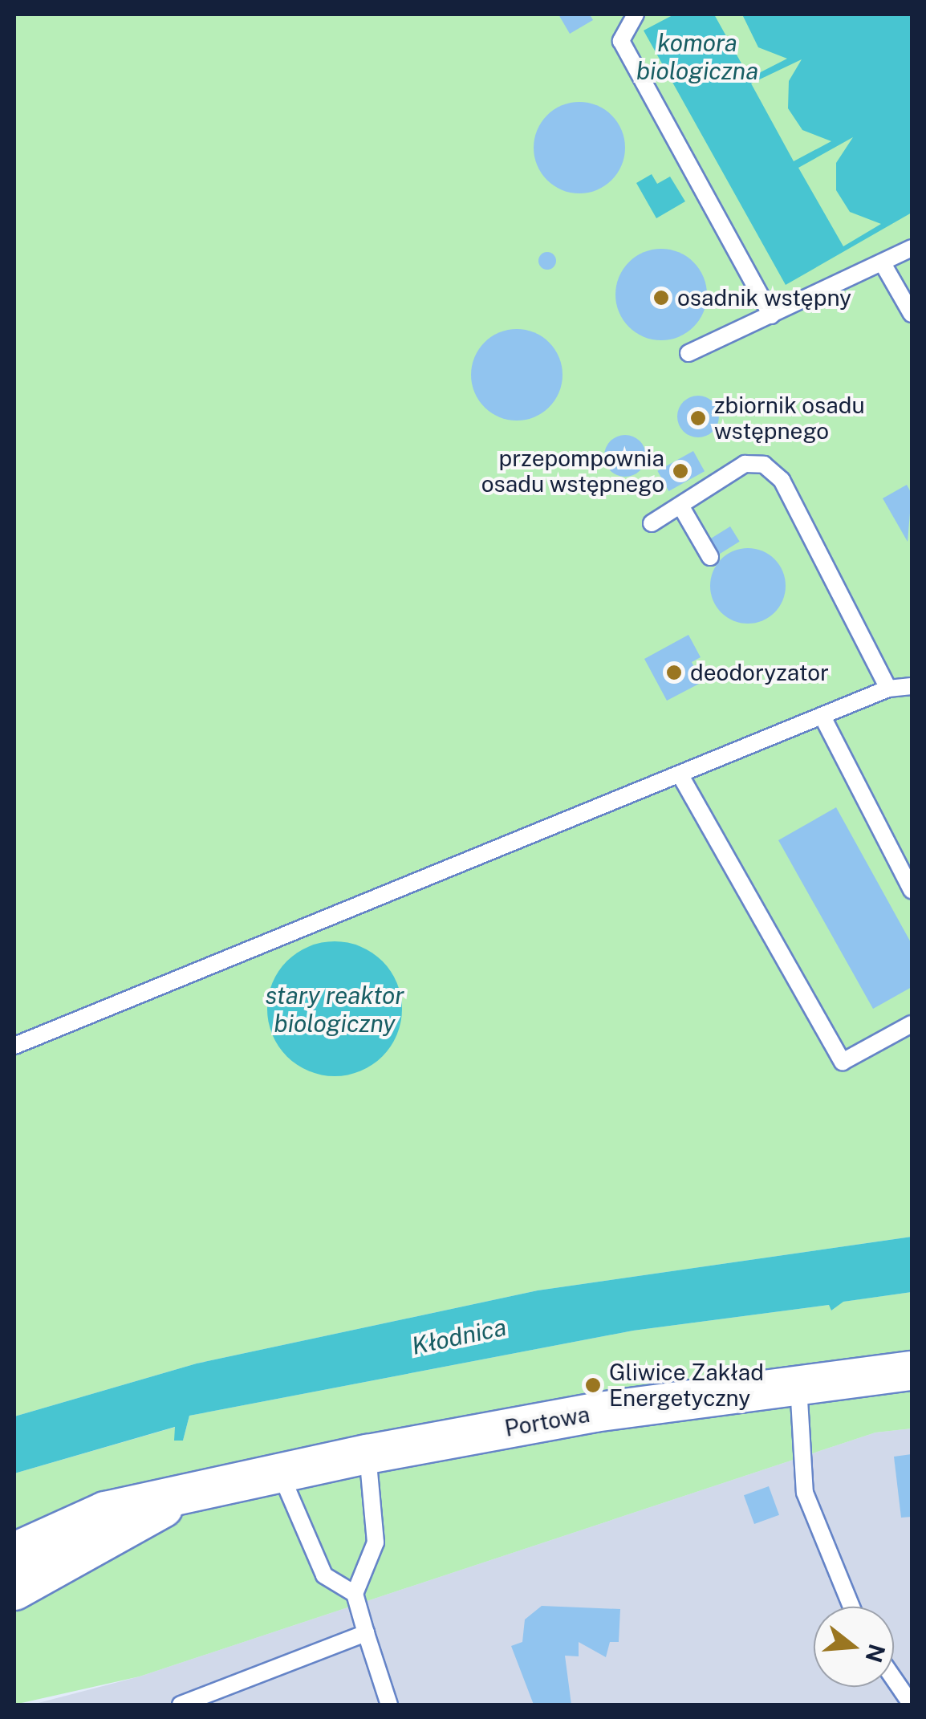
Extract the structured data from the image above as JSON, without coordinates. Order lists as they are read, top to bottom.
{
  "streets": {
    "street": ["Portowa"]
  },
  "water": ["komora biologiczna", "stary reaktor biologiczny", "Kłodnica"],
  "places": [
    "osadnik wstępny",
    "zbiornik osadu wstępnego",
    "przepompownia osadu wstępnego",
    "deodoryzator",
    "Gliwice Zakład Energetyczny"
  ],
  "north": "right"
}
